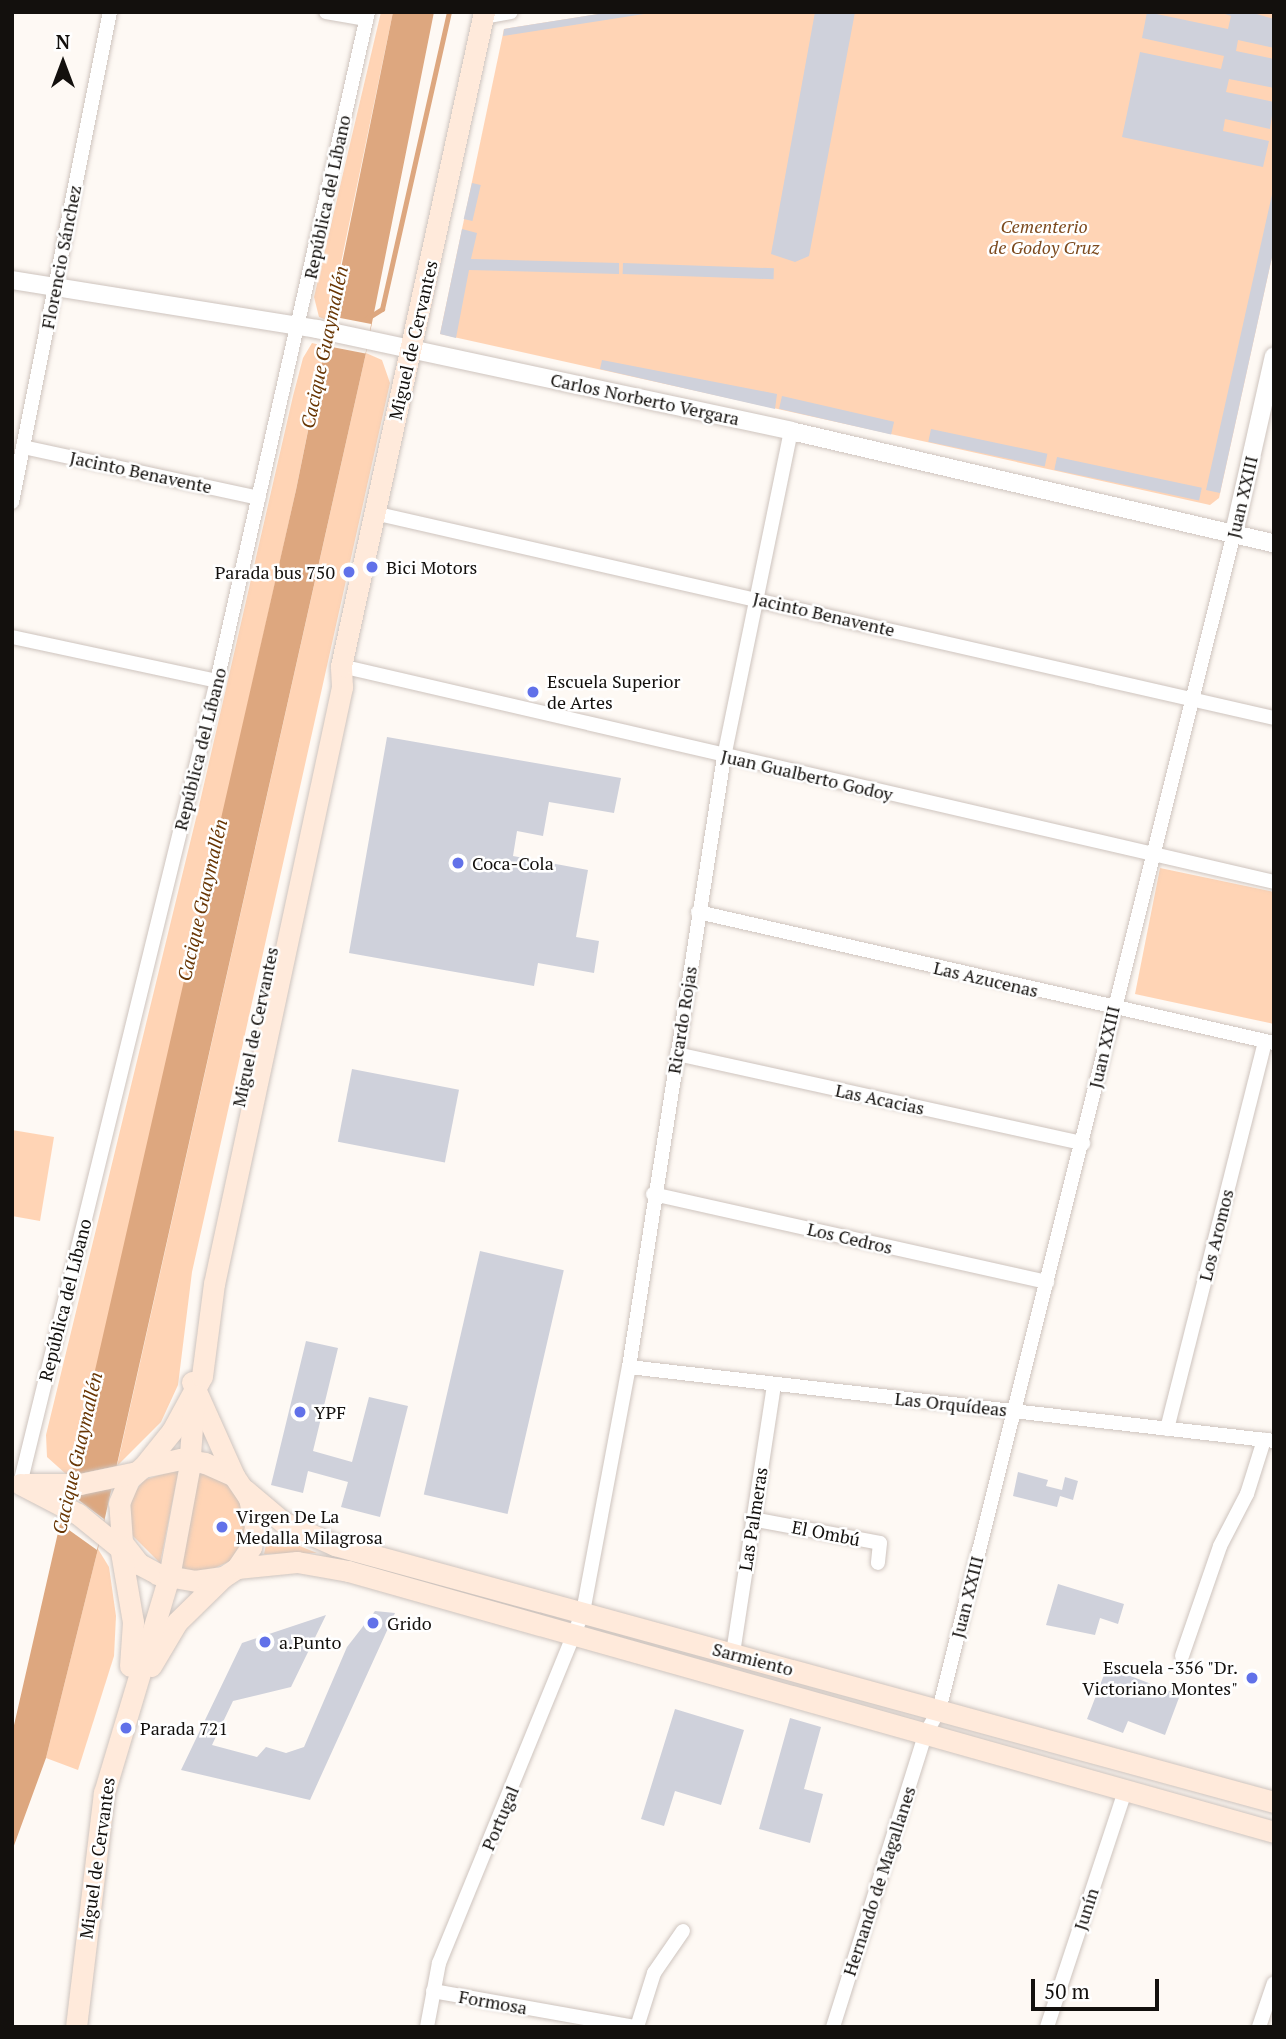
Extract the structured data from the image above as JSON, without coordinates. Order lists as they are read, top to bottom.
{
  "streets": {
    "main road": ["Miguel de Cervantes", "Sarmiento"],
    "street": [
      "República del Líbano",
      "Florencio Sánchez",
      "Carlos Norberto Vergara",
      "Jacinto Benavente",
      "Juan XXIII",
      "Juan Gualberto Godoy",
      "Las Azucenas",
      "Ricardo Rojas",
      "Las Acacias",
      "Los Aromos",
      "Los Cedros",
      "Las Orquídeas",
      "Las Palmeras",
      "El Ombú",
      "Portugal",
      "Hernando de Magallanes",
      "Junín",
      "Formosa"
    ]
  },
  "crossings": [
    ["República del Líbano", "Carlos Norberto Vergara"],
    ["República del Líbano", "Jacinto Benavente"],
    ["Florencio Sánchez", "Carlos Norberto Vergara"],
    ["Florencio Sánchez", "Jacinto Benavente"],
    ["Miguel de Cervantes", "Carlos Norberto Vergara"],
    ["Miguel de Cervantes", "Jacinto Benavente"],
    ["Miguel de Cervantes", "Juan Gualberto Godoy"],
    ["Miguel de Cervantes", "Sarmiento"],
    ["Carlos Norberto Vergara", "Juan XXIII"],
    ["Carlos Norberto Vergara", "Ricardo Rojas"],
    ["Jacinto Benavente", "Juan XXIII"],
    ["Jacinto Benavente", "Ricardo Rojas"],
    ["Juan XXIII", "Juan Gualberto Godoy"],
    ["Juan XXIII", "Las Azucenas"],
    ["Juan XXIII", "Las Acacias"],
    ["Juan XXIII", "Los Cedros"],
    ["Juan XXIII", "Las Orquídeas"],
    ["Juan XXIII", "Sarmiento"],
    ["Juan XXIII", "Hernando de Magallanes"],
    ["Juan Gualberto Godoy", "Ricardo Rojas"],
    ["Las Azucenas", "Ricardo Rojas"],
    ["Las Azucenas", "Los Aromos"],
    ["Ricardo Rojas", "Las Acacias"],
    ["Ricardo Rojas", "Los Cedros"],
    ["Ricardo Rojas", "Las Orquídeas"],
    ["Ricardo Rojas", "Sarmiento"],
    ["Ricardo Rojas", "Portugal"],
    ["Los Aromos", "Las Orquídeas"],
    ["Las Orquídeas", "Las Palmeras"],
    ["Las Palmeras", "El Ombú"],
    ["Las Palmeras", "Sarmiento"],
    ["Sarmiento", "Portugal"],
    ["Sarmiento", "Hernando de Magallanes"],
    ["Sarmiento", "Junín"],
    ["Portugal", "Formosa"]
  ],
  "water": ["Cacique Guaymallén"],
  "parks": ["Cementerio de Godoy Cruz"],
  "places": [
    "Bici Motors",
    "Parada bus 750",
    "Escuela Superior de Artes",
    "Coca-Cola",
    "YPF",
    "Virgen De La Medalla Milagrosa",
    "Grido",
    "a.Punto",
    "Escuela -356 \"Dr. Victoriano Montes\"",
    "Parada 721"
  ],
  "scale_bar": "50 m",
  "north": "top"
}
